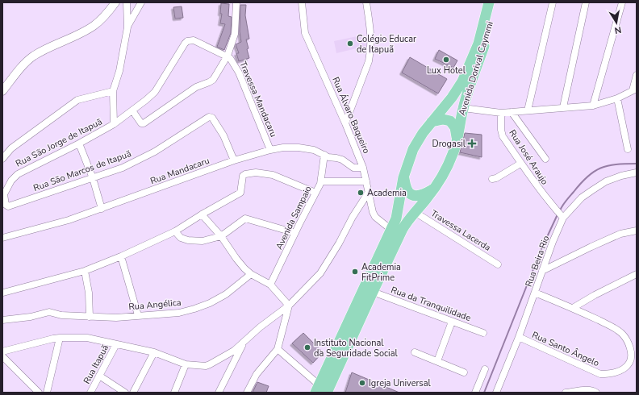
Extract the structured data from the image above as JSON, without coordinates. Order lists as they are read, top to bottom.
{
  "streets": {
    "main road": ["Avenida Dorival Caymmi"],
    "street": [
      "Travessa Mandacaru",
      "Rua Álvaro Baqueiro",
      "Rua São Jorge de Itapuã",
      "Rua José Araujo",
      "Rua São Marcos de Itapuã",
      "Rua Mandacaru",
      "Avenida Sampaio",
      "Travessa Lacerda",
      "Rua Beira Rio",
      "Rua da Tranquilidade",
      "Rua Angélica",
      "Rua Santo Ângelo",
      "Rua Itapuã"
    ]
  },
  "crossings": [
    ["Avenida Dorival Caymmi", "Rua Álvaro Baqueiro"],
    ["Avenida Dorival Caymmi", "Travessa Lacerda"],
    ["Avenida Dorival Caymmi", "Rua da Tranquilidade"],
    ["Travessa Mandacaru", "Rua São Jorge de Itapuã"],
    ["Travessa Mandacaru", "Rua Mandacaru"],
    ["Rua Álvaro Baqueiro", "Rua Mandacaru"],
    ["Rua Álvaro Baqueiro", "Avenida Sampaio"],
    ["Rua São Jorge de Itapuã", "Rua São Marcos de Itapuã"],
    ["Rua José Araujo", "Rua Beira Rio"],
    ["Rua São Marcos de Itapuã", "Rua Mandacaru"],
    ["Rua Beira Rio", "Rua Santo Ângelo"]
  ],
  "places": {
    "other": [
      "Colégio Educar de Itapuã",
      "Lux Hotel",
      "Academia",
      "Academia FitPrime",
      "Instituto Nacional da Seguridade Social",
      "Igreja Universal"
    ],
    "health": ["Drogasil"]
  },
  "north": "bottom"
}
